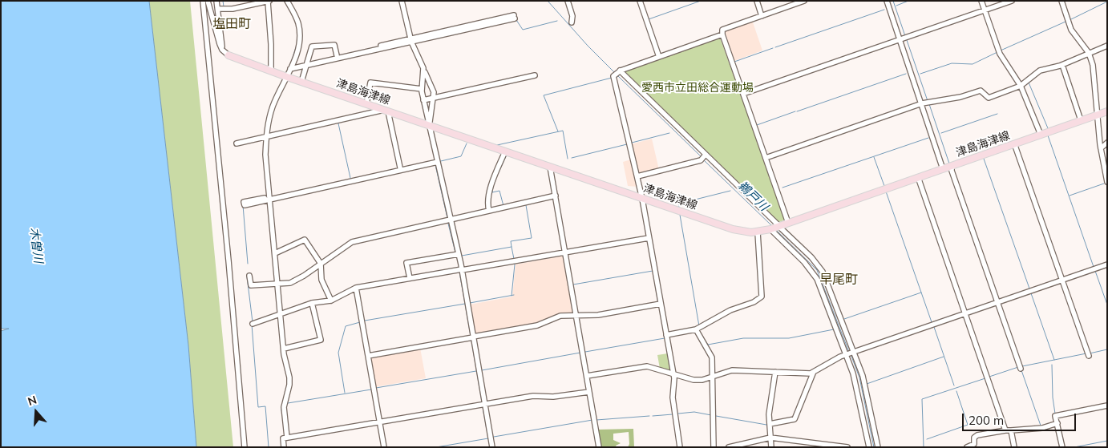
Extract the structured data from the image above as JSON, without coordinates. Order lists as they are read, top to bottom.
{
  "streets": {
    "main road": ["津島海津線"]
  },
  "districts": ["塩田町", "早尾町"],
  "water": ["鵜戸川", "木曽川"],
  "parks": ["愛西市立田総合運動場"],
  "scale_bar": "200 m",
  "north": "top"
}
